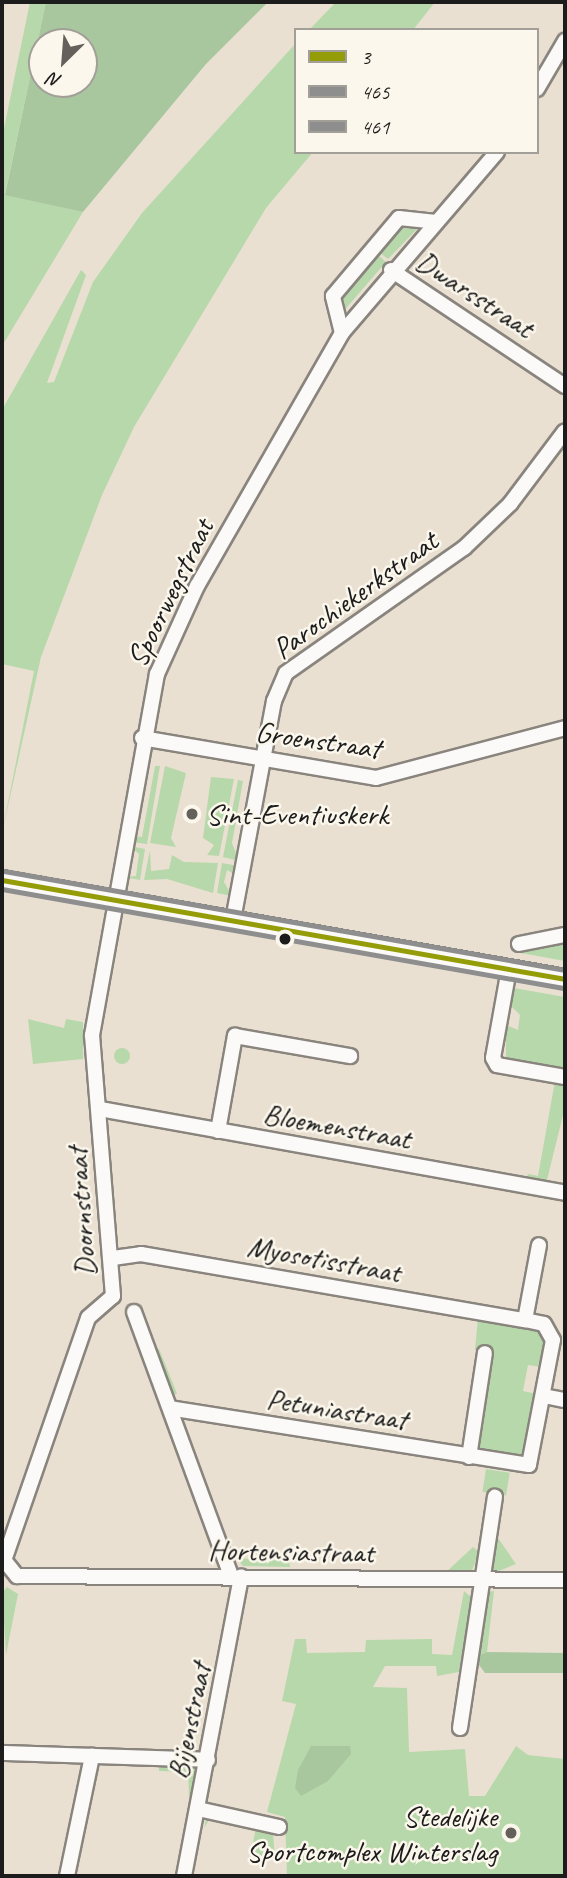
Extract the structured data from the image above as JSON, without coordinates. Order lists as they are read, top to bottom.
{
  "streets": {
    "street": [
      "Dwarsstraat",
      "Spoorwegstraat",
      "Parochiekerkstraat",
      "Groenstraat",
      "Bloemenstraat",
      "Doornstraat",
      "Myosotisstraat",
      "Petuniastraat",
      "Hortensiastraat",
      "Bijenstraat"
    ]
  },
  "crossings": [
    ["Dwarsstraat", "Spoorwegstraat"],
    ["Spoorwegstraat", "Groenstraat"],
    ["Spoorwegstraat", "Doornstraat"],
    ["Parochiekerkstraat", "Groenstraat"],
    ["Bloemenstraat", "Doornstraat"],
    ["Doornstraat", "Myosotisstraat"],
    ["Doornstraat", "Hortensiastraat"],
    ["Hortensiastraat", "Bijenstraat"]
  ],
  "places": ["Sint-Eventiuskerk", "Stedelijke Sportcomplex Winterslag"],
  "lines": ["transit line 461", "transit line 3", "transit line 465"],
  "legend": ["3", "465", "461"],
  "north": "bottom left"
}
